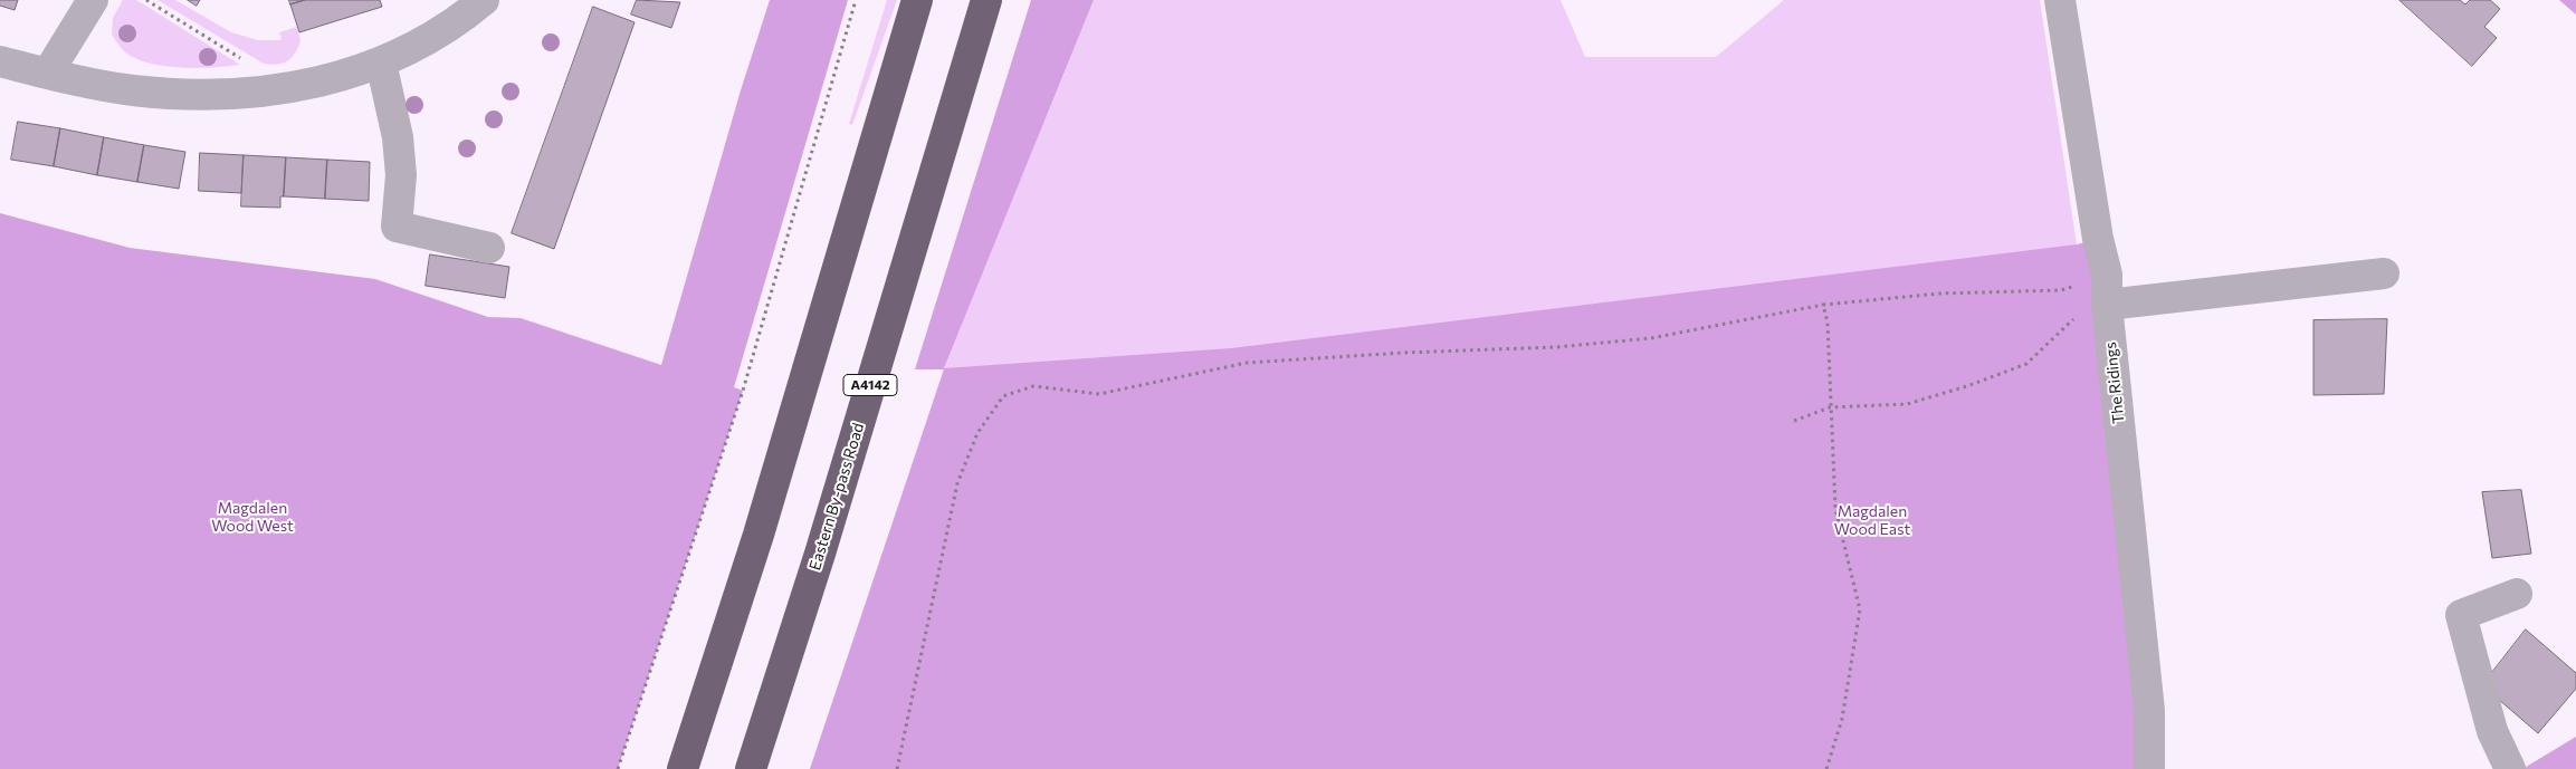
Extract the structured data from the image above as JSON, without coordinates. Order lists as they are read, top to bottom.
{
  "streets": {
    "highway": ["A4142", "Eastern By-pass Road"],
    "street": ["The Ridings"]
  },
  "parks": ["Magdalen Wood West", "Magdalen Wood East"]
}
